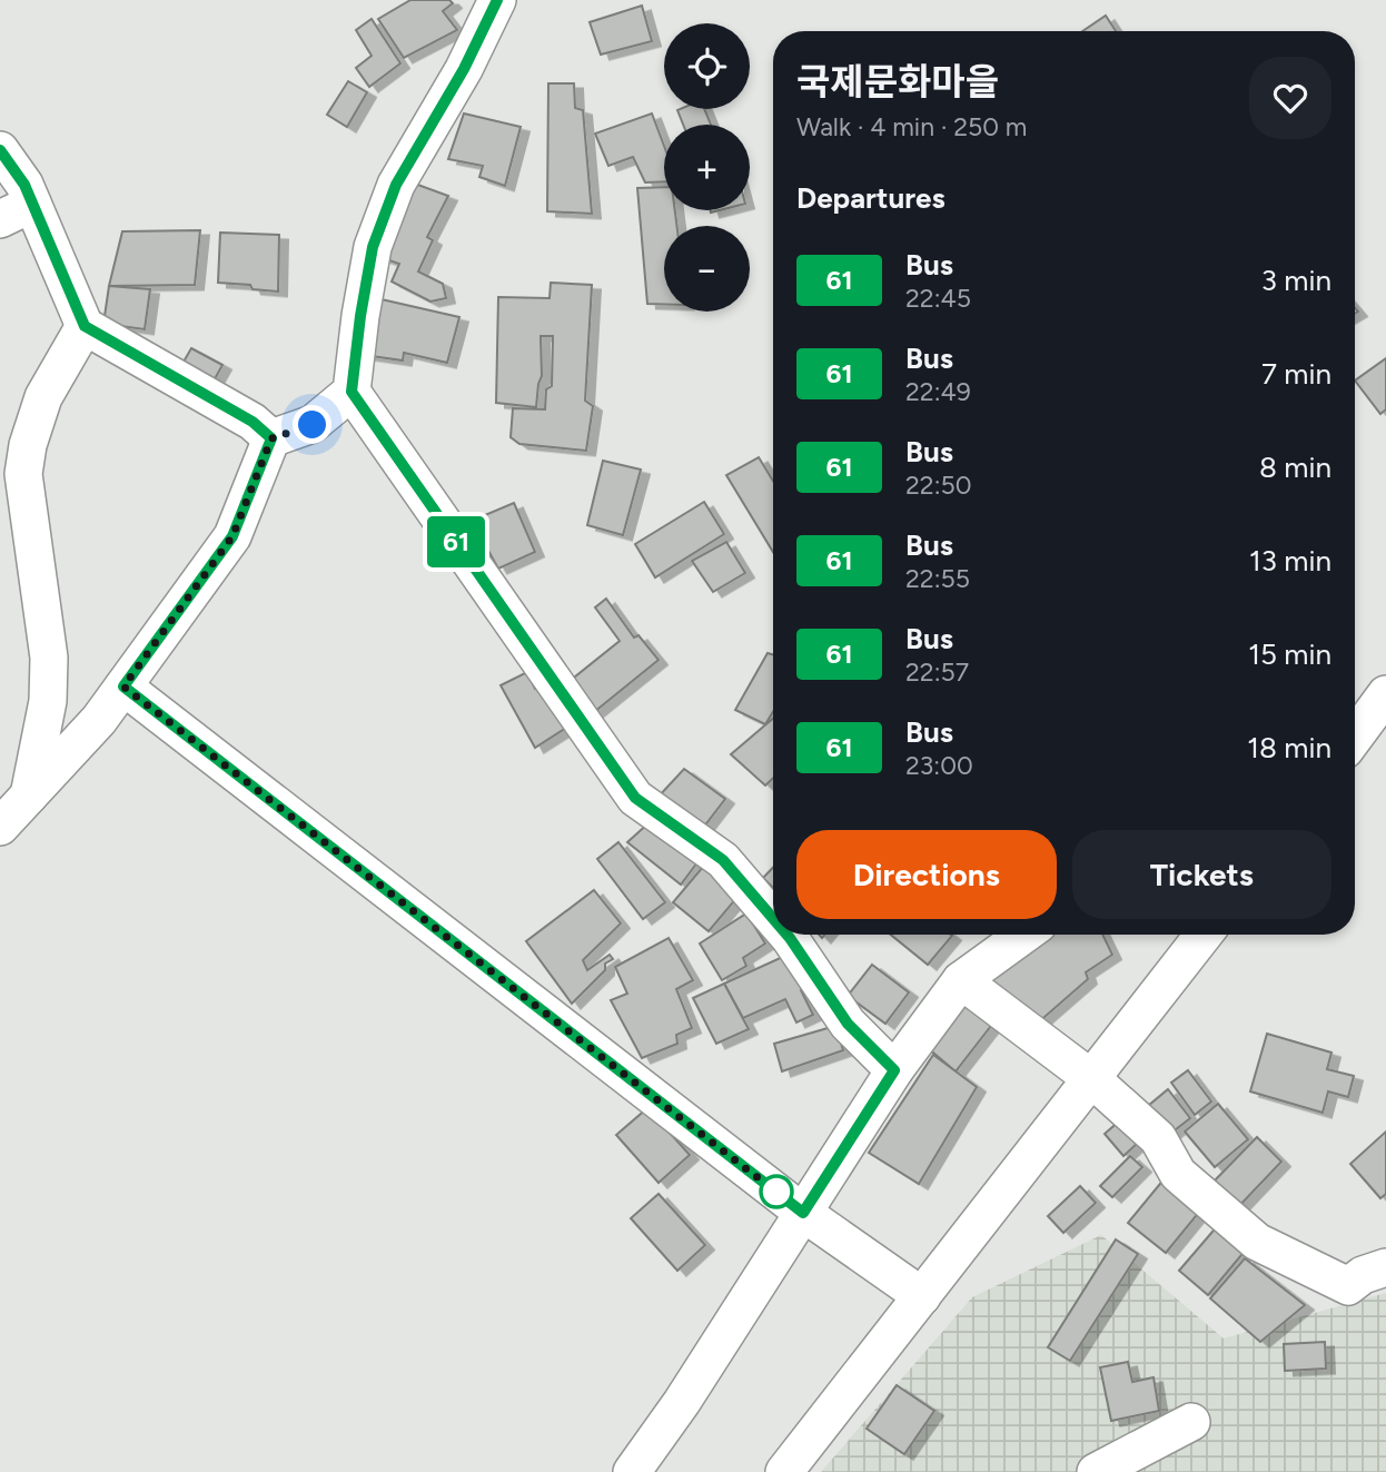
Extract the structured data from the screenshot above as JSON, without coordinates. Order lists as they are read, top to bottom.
{
  "lines": ["bus line 61"],
  "page": {
    "on_map": "61",
    "map_buttons": ["+", "−"],
    "heading": [
      ["국제문화마을", "Walk · 4 min · 250 m"],
      "Departures"
    ],
    "list": [
      {
        "mark": "61",
        "name": "Bus",
        "note": "22:45",
        "value": "3 min"
      },
      {
        "mark": "61",
        "name": "Bus",
        "note": "22:49",
        "value": "7 min"
      },
      {
        "mark": "61",
        "name": "Bus",
        "note": "22:50",
        "value": "8 min"
      },
      {
        "mark": "61",
        "name": "Bus",
        "note": "22:55",
        "value": "13 min"
      },
      {
        "mark": "61",
        "name": "Bus",
        "note": "22:57",
        "value": "15 min"
      },
      {
        "mark": "61",
        "name": "Bus",
        "note": "23:00",
        "value": "18 min"
      }
    ],
    "buttons": ["Directions", "Tickets"]
  }
}
